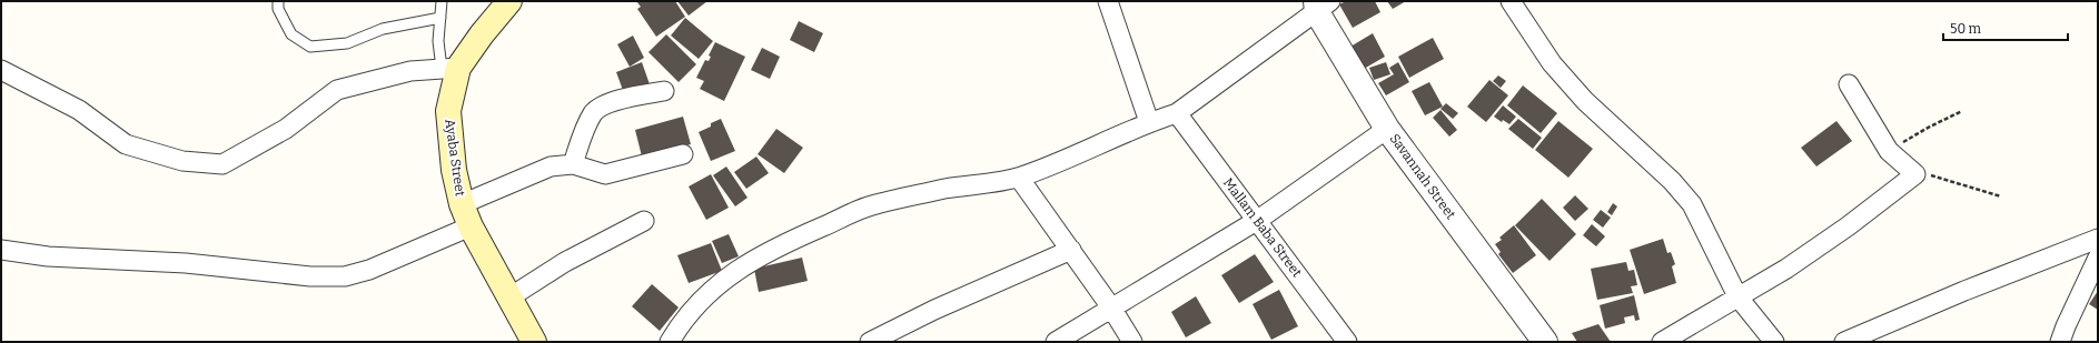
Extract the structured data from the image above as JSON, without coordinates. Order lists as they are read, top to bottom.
{
  "streets": {
    "main road": ["Ayaba Street"],
    "street": ["Savannah Street", "Mallam Baba Street"]
  },
  "scale_bar": "50 m"
}
